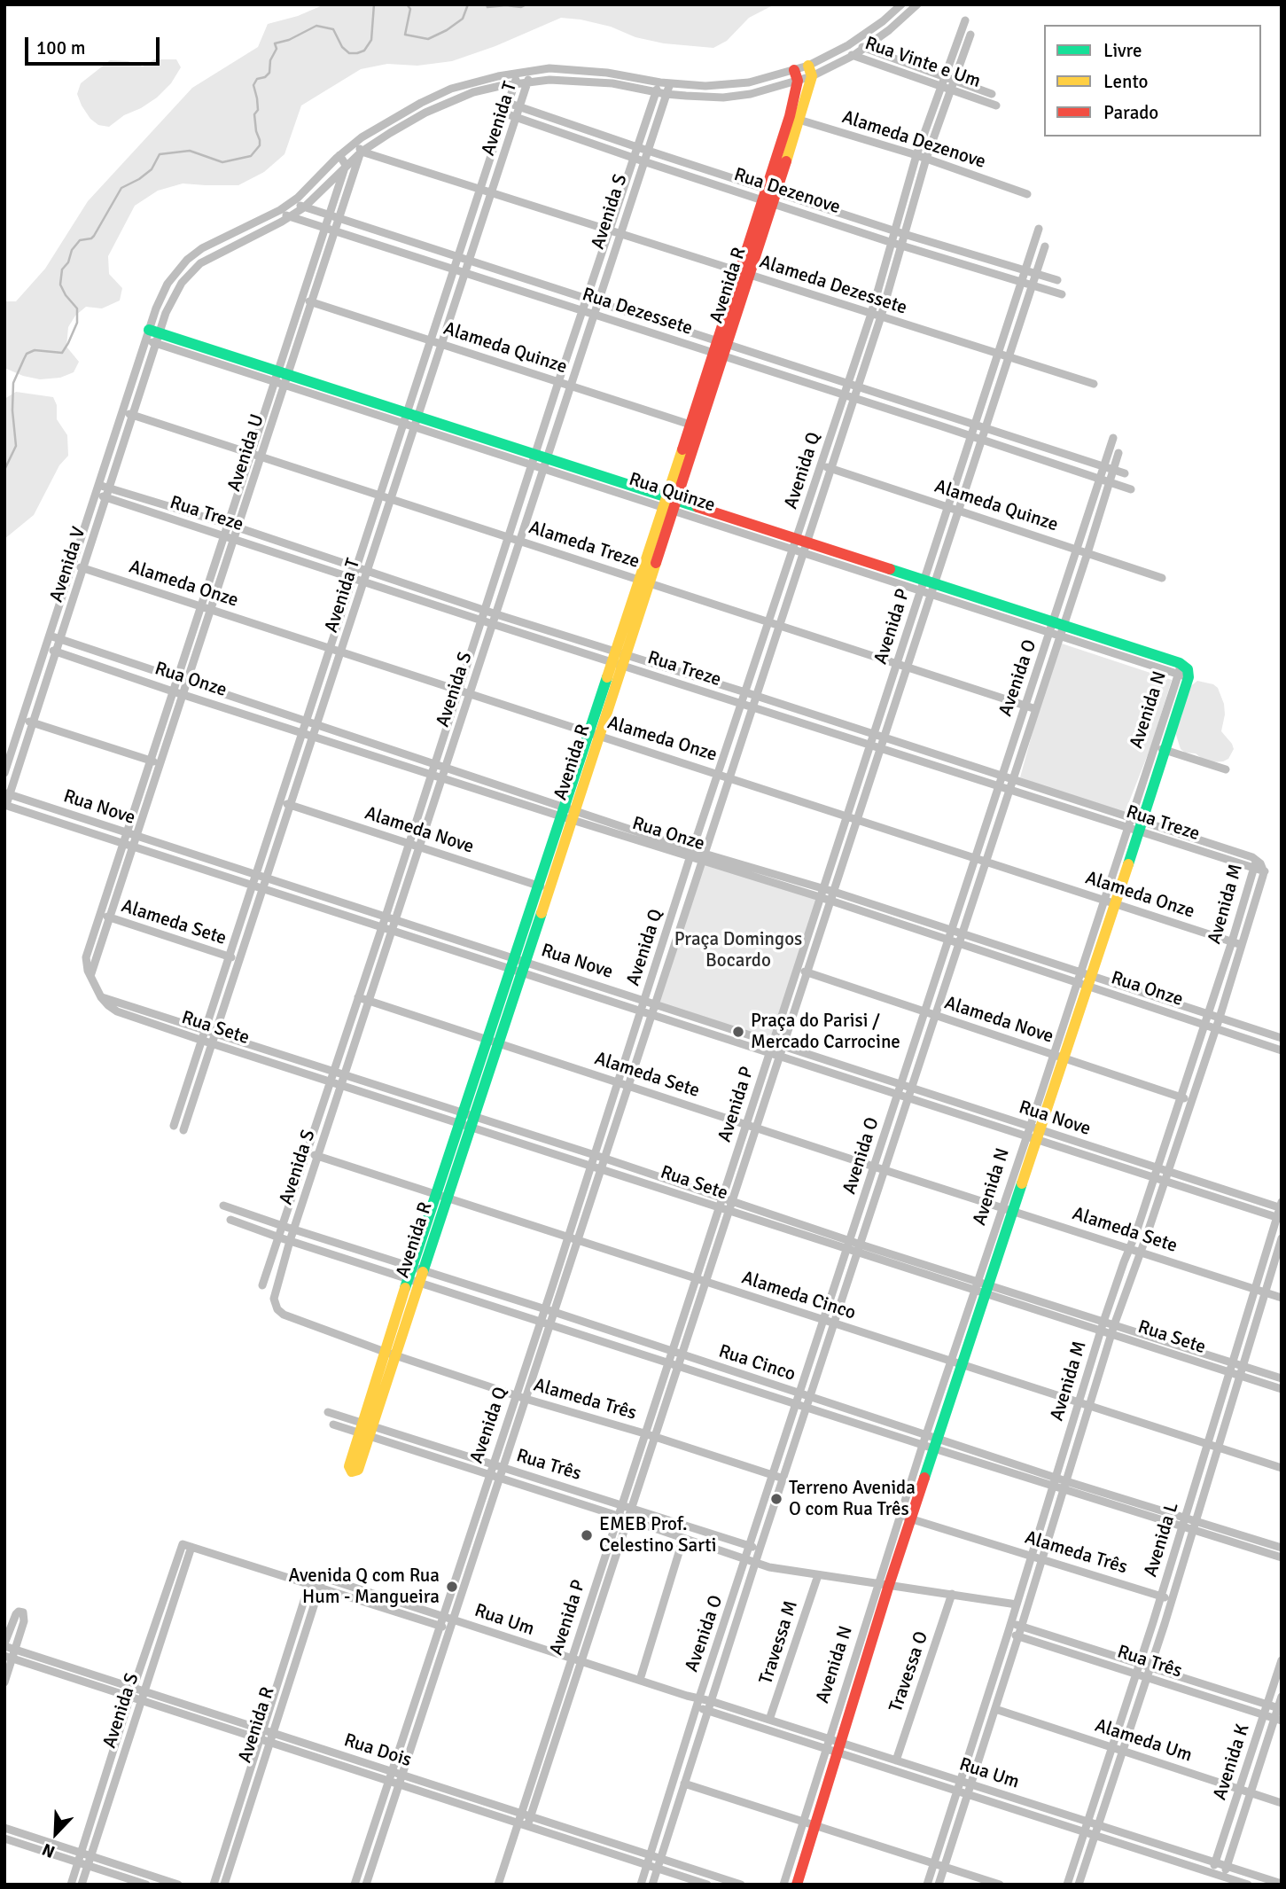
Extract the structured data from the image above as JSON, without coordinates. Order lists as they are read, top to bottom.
{
  "streets": {
    "street": [
      "Rua Vinte e Um",
      "Avenida T",
      "Alameda Dezenove",
      "Rua Dezenove",
      "Avenida S",
      "Avenida R",
      "Alameda Dezessete",
      "Rua Dezessete",
      "Alameda Quinze",
      "Avenida U",
      "Avenida Q",
      "Rua Quinze",
      "Rua Treze",
      "Alameda Treze",
      "Avenida V",
      "Alameda Onze",
      "Avenida P",
      "Avenida O",
      "Rua Onze",
      "Avenida N",
      "Rua Nove",
      "Alameda Nove",
      "Avenida M",
      "Alameda Sete",
      "Rua Sete",
      "Alameda Cinco",
      "Rua Cinco",
      "Alameda Três",
      "Rua Três",
      "Avenida L",
      "Rua Um",
      "Travessa M",
      "Travessa O",
      "Alameda Um",
      "Rua Dois",
      "Avenida K"
    ]
  },
  "crossings": [
    ["Rua Vinte e Um", "Avenida Q"],
    ["Avenida T", "Rua Dezenove"],
    ["Avenida T", "Alameda Dezessete"],
    ["Avenida T", "Rua Dezessete"],
    ["Avenida T", "Alameda Quinze"],
    ["Avenida T", "Rua Quinze"],
    ["Avenida T", "Rua Treze"],
    ["Avenida T", "Alameda Treze"],
    ["Avenida T", "Alameda Onze"],
    ["Avenida T", "Rua Onze"],
    ["Avenida T", "Rua Nove"],
    ["Avenida T", "Alameda Nove"],
    ["Avenida T", "Alameda Sete"],
    ["Avenida T", "Rua Sete"],
    ["Alameda Dezenove", "Avenida R"],
    ["Alameda Dezenove", "Avenida Q"],
    ["Rua Dezenove", "Avenida S"],
    ["Rua Dezenove", "Avenida R"],
    ["Rua Dezenove", "Avenida Q"],
    ["Rua Dezenove", "Avenida P"],
    ["Avenida S", "Alameda Dezessete"],
    ["Avenida S", "Rua Dezessete"],
    ["Avenida S", "Alameda Quinze"],
    ["Avenida S", "Rua Quinze"],
    ["Avenida S", "Rua Treze"],
    ["Avenida S", "Alameda Treze"],
    ["Avenida S", "Alameda Onze"],
    ["Avenida S", "Rua Onze"],
    ["Avenida S", "Rua Nove"],
    ["Avenida S", "Alameda Nove"],
    ["Avenida S", "Alameda Sete"],
    ["Avenida S", "Rua Sete"],
    ["Avenida S", "Alameda Cinco"],
    ["Avenida S", "Rua Cinco"],
    ["Avenida S", "Alameda Três"],
    ["Avenida S", "Rua Um"],
    ["Avenida S", "Rua Dois"],
    ["Avenida R", "Alameda Dezessete"],
    ["Avenida R", "Rua Dezessete"],
    ["Avenida R", "Alameda Quinze"],
    ["Avenida R", "Rua Quinze"],
    ["Avenida R", "Rua Treze"],
    ["Avenida R", "Alameda Treze"],
    ["Avenida R", "Alameda Onze"],
    ["Avenida R", "Rua Onze"],
    ["Avenida R", "Rua Nove"],
    ["Avenida R", "Alameda Nove"],
    ["Avenida R", "Alameda Sete"],
    ["Avenida R", "Rua Sete"],
    ["Avenida R", "Alameda Cinco"],
    ["Avenida R", "Rua Cinco"],
    ["Avenida R", "Alameda Três"],
    ["Avenida R", "Rua Três"],
    ["Avenida R", "Rua Um"],
    ["Avenida R", "Rua Dois"],
    ["Alameda Dezessete", "Avenida U"],
    ["Alameda Dezessete", "Avenida Q"],
    ["Alameda Dezessete", "Avenida P"],
    ["Rua Dezessete", "Avenida U"],
    ["Rua Dezessete", "Avenida Q"],
    ["Rua Dezessete", "Avenida P"],
    ["Rua Dezessete", "Avenida O"],
    ["Alameda Quinze", "Avenida U"],
    ["Alameda Quinze", "Avenida Q"],
    ["Alameda Quinze", "Avenida P"],
    ["Alameda Quinze", "Avenida O"],
    ["Avenida U", "Rua Quinze"],
    ["Avenida U", "Rua Treze"],
    ["Avenida U", "Alameda Treze"],
    ["Avenida U", "Alameda Onze"],
    ["Avenida U", "Rua Onze"],
    ["Avenida U", "Rua Nove"],
    ["Avenida U", "Alameda Sete"],
    ["Avenida U", "Rua Sete"],
    ["Avenida Q", "Rua Quinze"],
    ["Avenida Q", "Rua Treze"],
    ["Avenida Q", "Alameda Treze"],
    ["Avenida Q", "Alameda Onze"],
    ["Avenida Q", "Rua Onze"],
    ["Avenida Q", "Rua Nove"],
    ["Avenida Q", "Alameda Sete"],
    ["Avenida Q", "Rua Sete"],
    ["Avenida Q", "Alameda Cinco"],
    ["Avenida Q", "Rua Cinco"],
    ["Avenida Q", "Alameda Três"],
    ["Avenida Q", "Rua Três"],
    ["Avenida Q", "Rua Um"],
    ["Avenida Q", "Rua Dois"],
    ["Rua Quinze", "Avenida V"],
    ["Rua Quinze", "Avenida P"],
    ["Rua Quinze", "Avenida O"],
    ["Rua Quinze", "Avenida N"],
    ["Rua Treze", "Avenida V"],
    ["Rua Treze", "Avenida P"],
    ["Rua Treze", "Avenida O"],
    ["Rua Treze", "Avenida N"],
    ["Rua Treze", "Avenida M"],
    ["Alameda Treze", "Avenida V"],
    ["Alameda Treze", "Avenida P"],
    ["Alameda Treze", "Avenida O"],
    ["Avenida V", "Alameda Onze"],
    ["Avenida V", "Rua Onze"],
    ["Avenida V", "Rua Nove"],
    ["Alameda Onze", "Avenida P"],
    ["Alameda Onze", "Avenida O"],
    ["Alameda Onze", "Avenida N"],
    ["Alameda Onze", "Avenida M"],
    ["Avenida P", "Rua Onze"],
    ["Avenida P", "Rua Nove"],
    ["Avenida P", "Alameda Nove"],
    ["Avenida P", "Alameda Sete"],
    ["Avenida P", "Rua Sete"],
    ["Avenida P", "Alameda Cinco"],
    ["Avenida P", "Rua Cinco"],
    ["Avenida P", "Alameda Três"],
    ["Avenida P", "Rua Três"],
    ["Avenida P", "Rua Um"],
    ["Avenida P", "Rua Dois"],
    ["Avenida O", "Rua Onze"],
    ["Avenida O", "Rua Nove"],
    ["Avenida O", "Alameda Nove"],
    ["Avenida O", "Alameda Sete"],
    ["Avenida O", "Rua Sete"],
    ["Avenida O", "Alameda Cinco"],
    ["Avenida O", "Rua Cinco"],
    ["Avenida O", "Alameda Três"],
    ["Avenida O", "Rua Três"],
    ["Avenida O", "Rua Um"],
    ["Avenida O", "Rua Dois"],
    ["Rua Onze", "Avenida N"],
    ["Rua Onze", "Avenida M"],
    ["Avenida N", "Rua Nove"],
    ["Avenida N", "Alameda Nove"],
    ["Avenida N", "Alameda Sete"],
    ["Avenida N", "Rua Sete"],
    ["Avenida N", "Alameda Cinco"],
    ["Avenida N", "Rua Cinco"],
    ["Avenida N", "Alameda Três"],
    ["Avenida N", "Rua Três"],
    ["Avenida N", "Rua Um"],
    ["Rua Nove", "Avenida M"],
    ["Rua Nove", "Avenida L"],
    ["Alameda Nove", "Avenida M"],
    ["Avenida M", "Alameda Sete"],
    ["Avenida M", "Rua Sete"],
    ["Avenida M", "Alameda Cinco"],
    ["Avenida M", "Rua Cinco"],
    ["Avenida M", "Alameda Três"],
    ["Avenida M", "Rua Três"],
    ["Avenida M", "Rua Um"],
    ["Avenida M", "Alameda Um"],
    ["Alameda Sete", "Avenida L"],
    ["Rua Sete", "Avenida L"],
    ["Alameda Cinco", "Avenida L"],
    ["Rua Cinco", "Avenida L"],
    ["Alameda Três", "Avenida L"],
    ["Rua Três", "Avenida L"],
    ["Rua Três", "Travessa M"],
    ["Rua Três", "Travessa O"],
    ["Rua Três", "Avenida K"],
    ["Avenida L", "Rua Um"],
    ["Avenida L", "Alameda Um"],
    ["Rua Um", "Travessa M"],
    ["Rua Um", "Travessa O"],
    ["Rua Um", "Avenida K"],
    ["Alameda Um", "Avenida K"]
  ],
  "parks": ["Praça Domingos Bocardo"],
  "places": [
    "Praça do Parisi / Mercado Carrocine",
    "Terreno Avenida O com Rua Três",
    "EMEB Prof. Celestino Sarti",
    "Avenida Q com Rua Hum - Mangueira"
  ],
  "legend": ["Livre", "Lento", "Parado"],
  "scale_bar": "100 m",
  "north": "bottom left"
}
